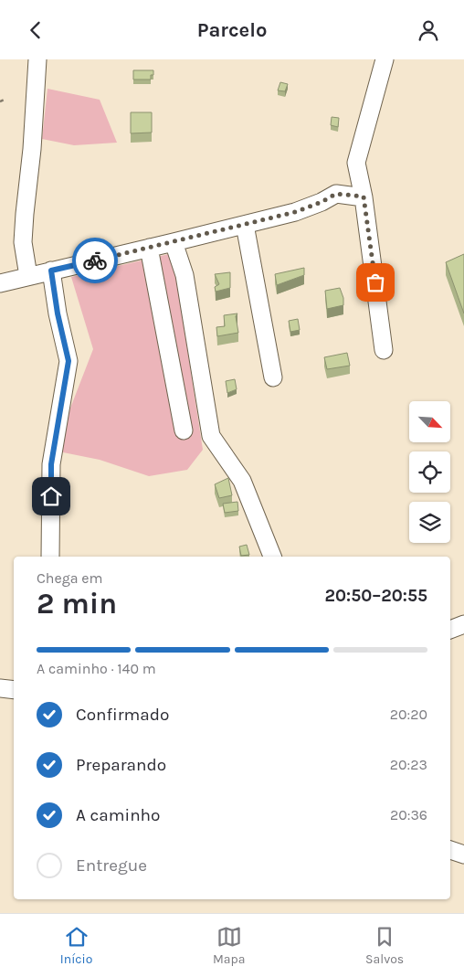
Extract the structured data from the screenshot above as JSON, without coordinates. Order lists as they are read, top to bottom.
{
  "north": "bottom right",
  "page": {
    "header": "Parcelo",
    "heading": ["2 min", "Chega em", "20:50–20:55"],
    "bar": "A caminho · 140 m",
    "list": [
      ["Confirmado", "20:20"],
      ["Preparando", "20:23"],
      ["A caminho", "20:36"],
      "Entregue"
    ],
    "tabs": ["Início", "Mapa", "Salvos"]
  }
}
